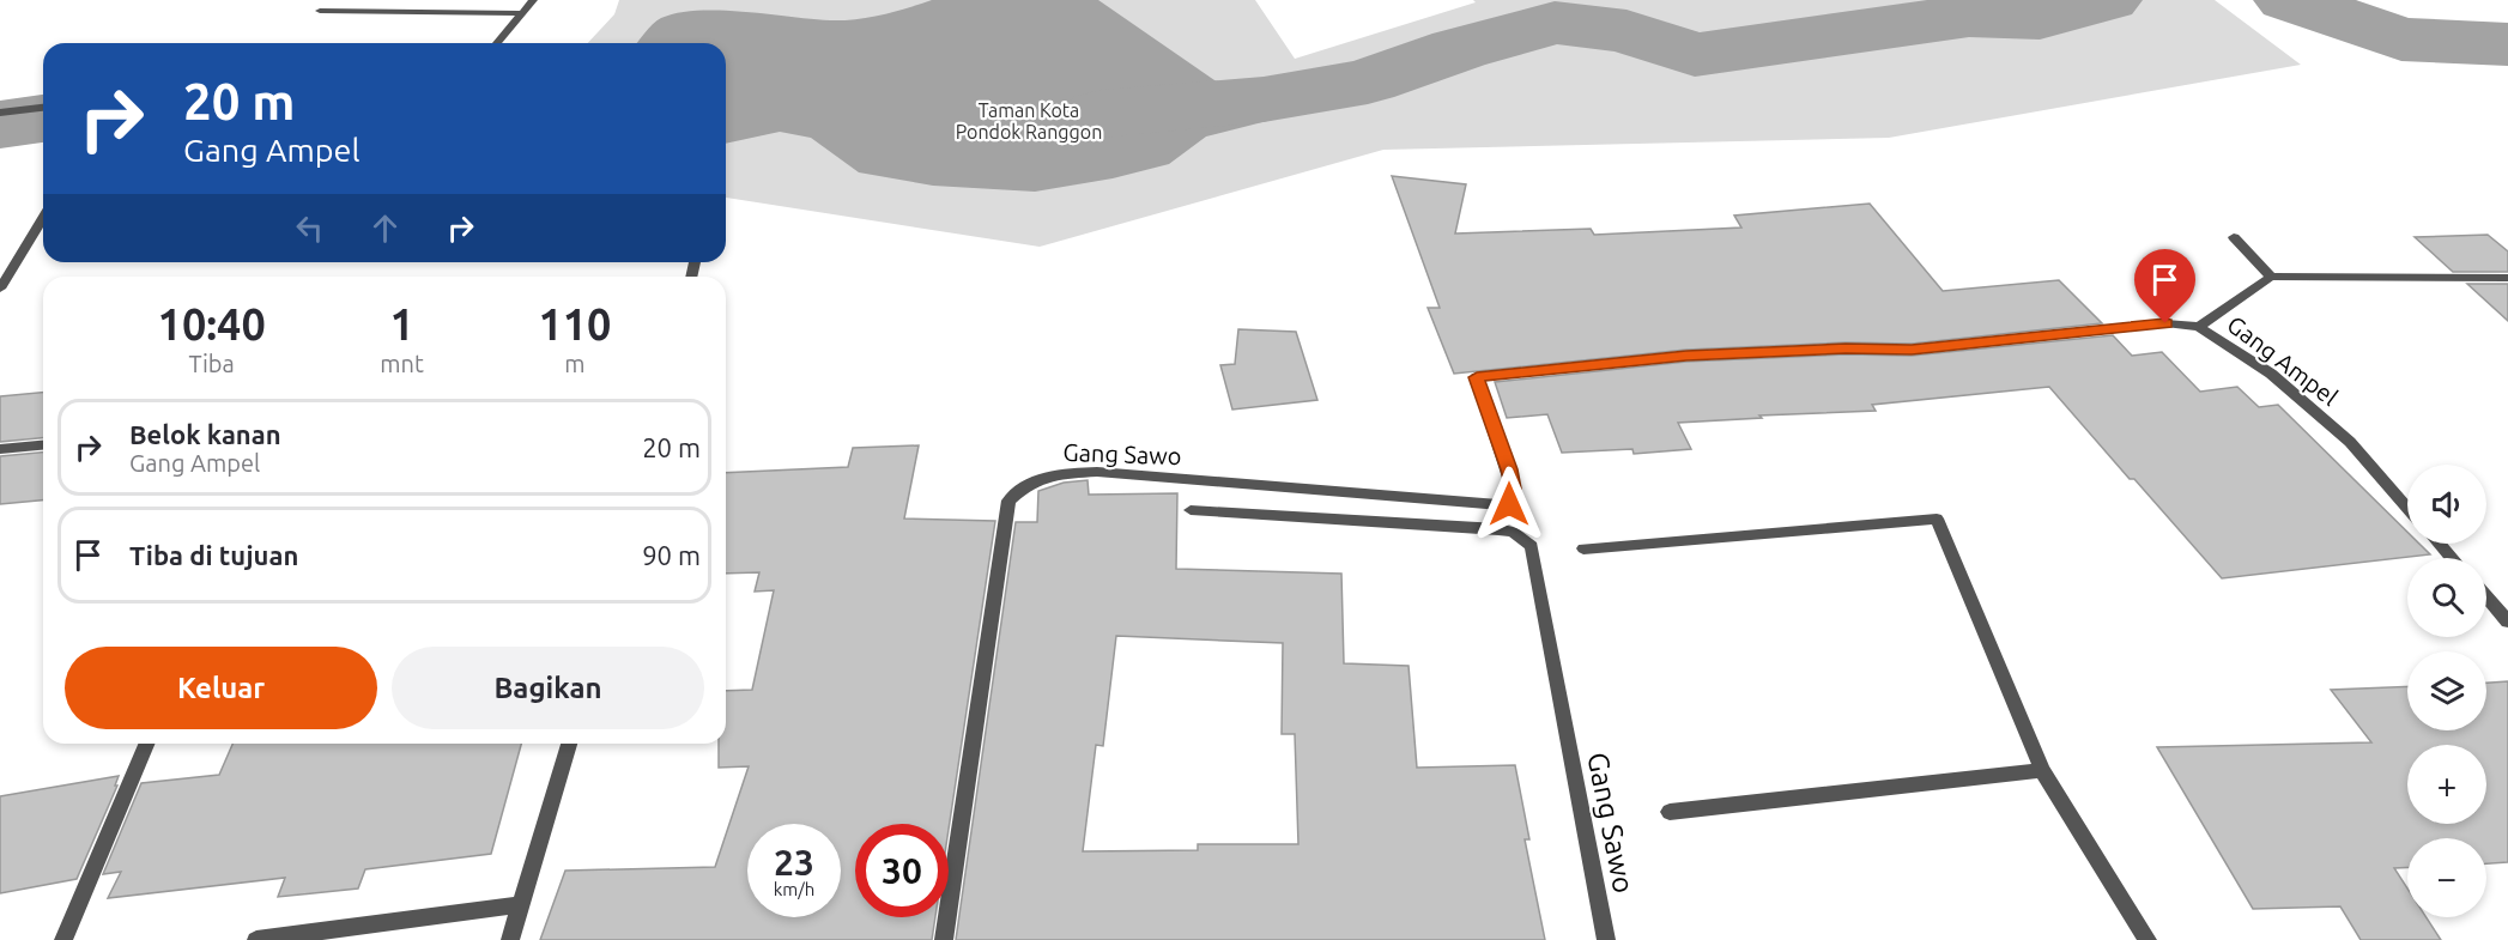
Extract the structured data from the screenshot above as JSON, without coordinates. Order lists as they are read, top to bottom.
{
  "streets": {
    "street": ["Gang Ampel", "Gang Sawo"]
  },
  "crossings": [
    ["Gang Ampel", "Gang Sawo"]
  ],
  "parks": ["Taman Kota Pondok Ranggon"],
  "page": {
    "turn": ["20 m", "Gang Ampel"],
    "eta": [
      "10:40",
      "Tiba",
      "1",
      "mnt",
      "110",
      "m"
    ],
    "list": [
      {
        "name": "Belok kanan",
        "note": "Gang Ampel",
        "value": "20 m"
      },
      {
        "name": "Tiba di tujuan",
        "value": "90 m"
      }
    ],
    "map_buttons": ["+", "−"],
    "buttons": ["Keluar", "Bagikan"],
    "speed": "23 km/h",
    "limit": "30"
  }
}
